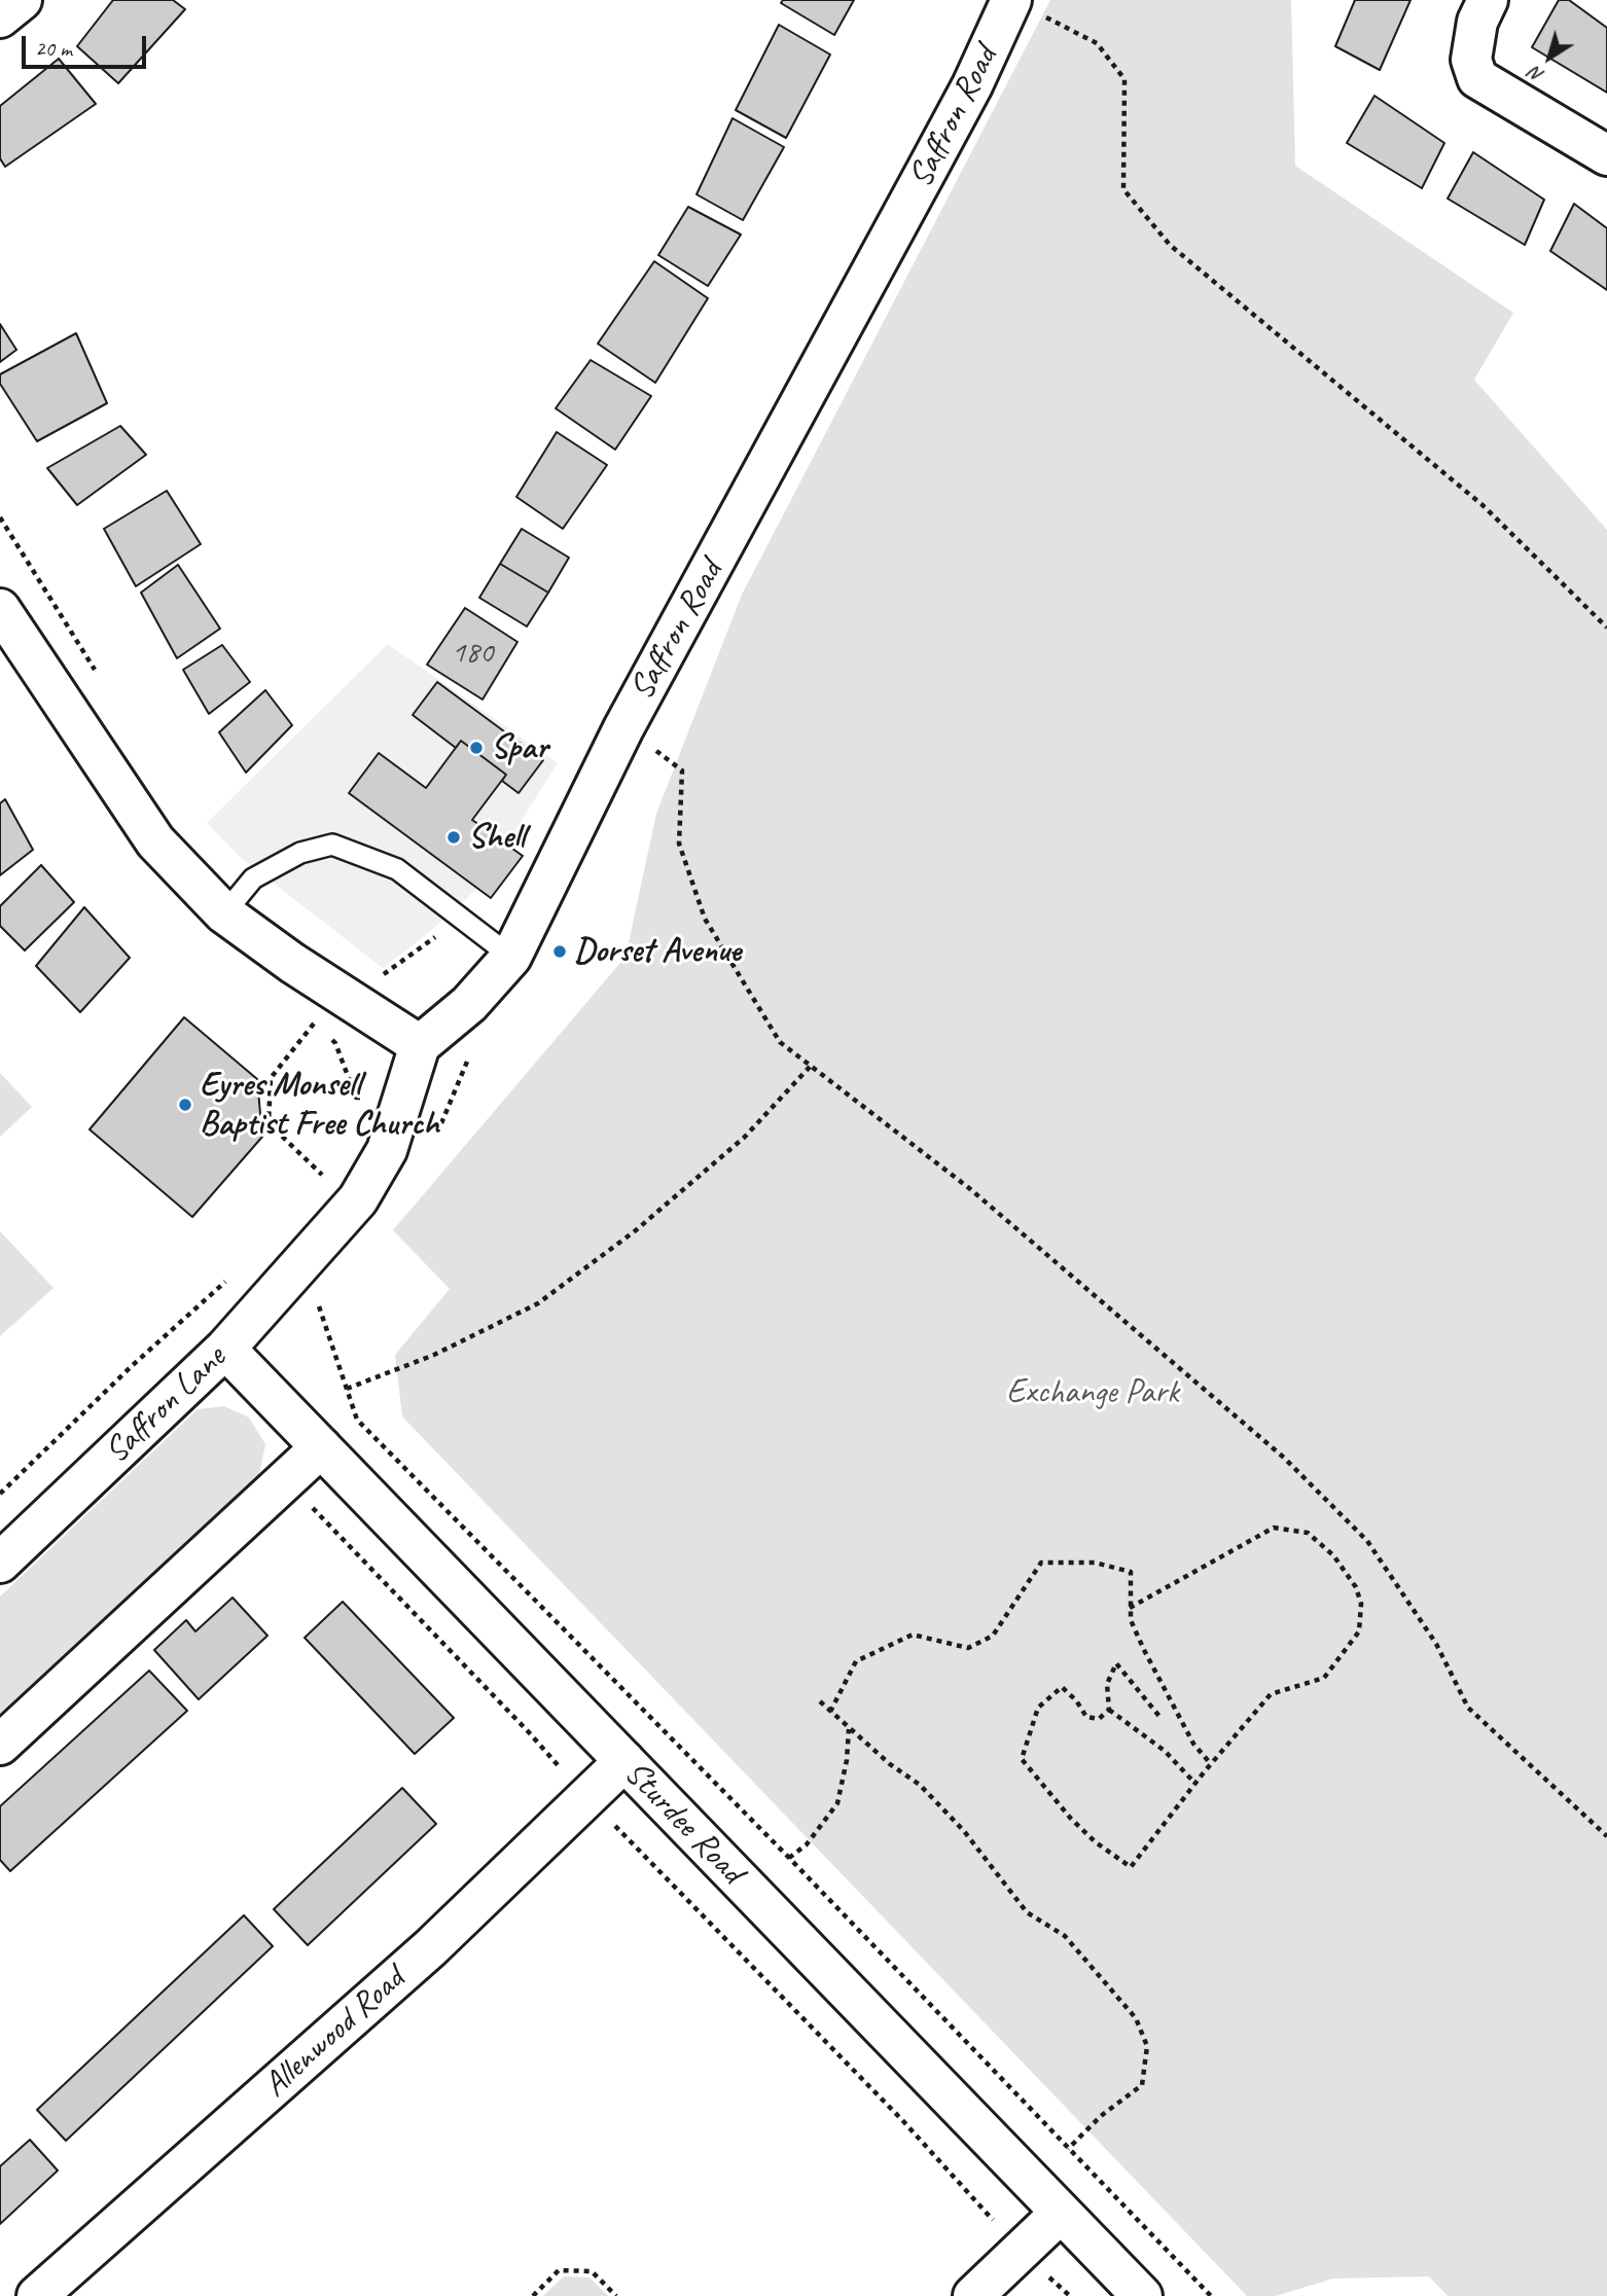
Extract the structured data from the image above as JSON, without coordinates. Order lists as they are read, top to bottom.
{
  "streets": {
    "street": [
      "Saffron Road",
      "Saffron Lane",
      "Sturdee Road",
      "Allenwood Road"
    ]
  },
  "crossings": [
    ["Saffron Road", "Saffron Lane"],
    ["Saffron Lane", "Sturdee Road"],
    ["Sturdee Road", "Allenwood Road"]
  ],
  "parks": ["Exchange Park"],
  "places": [
    "Spar",
    "Shell",
    "Dorset Avenue",
    "Eyres Monsell Baptist Free Church"
  ],
  "house_numbers": ["180"],
  "scale_bar": "20 m",
  "north": "bottom left"
}
